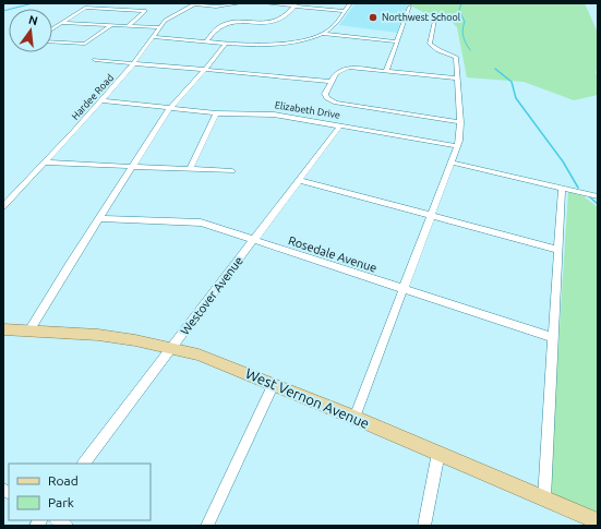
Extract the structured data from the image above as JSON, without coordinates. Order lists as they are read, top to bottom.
{
  "streets": {
    "main road": ["West Vernon Avenue"],
    "street": [
      "Hardee Road",
      "Elizabeth Drive",
      "Rosedale Avenue",
      "Westover Avenue"
    ]
  },
  "crossings": [
    ["Hardee Road", "Elizabeth Drive"],
    ["Elizabeth Drive", "Westover Avenue"],
    ["Rosedale Avenue", "Westover Avenue"],
    ["Westover Avenue", "West Vernon Avenue"]
  ],
  "places": ["Northwest School"],
  "legend": ["Road", "Park"],
  "north": "top"
}
